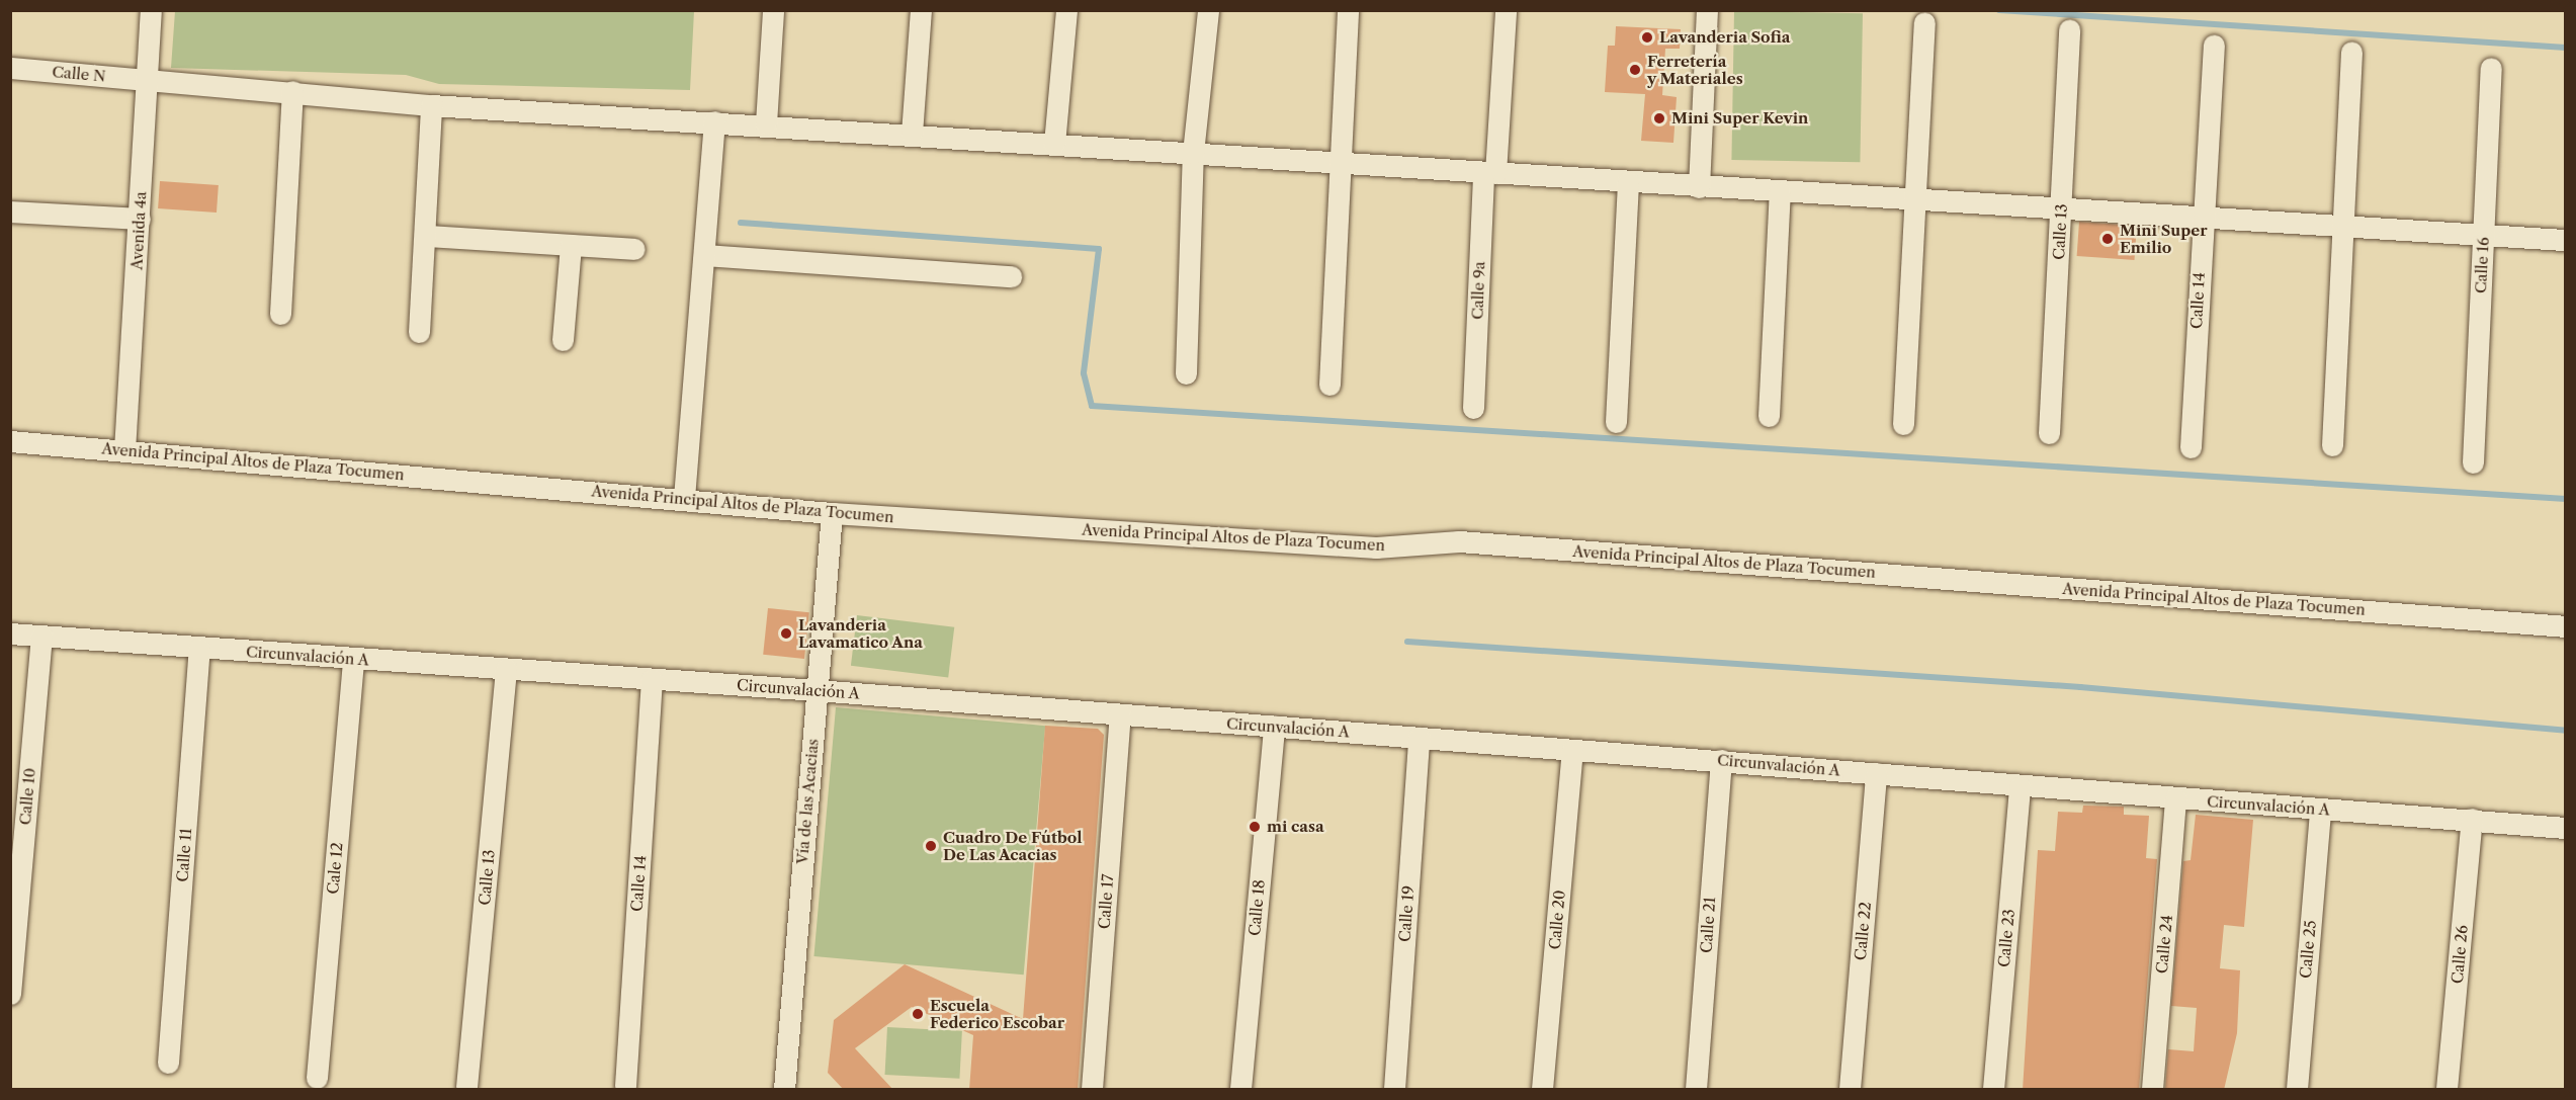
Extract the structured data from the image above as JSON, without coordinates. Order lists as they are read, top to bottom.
{
  "streets": {
    "street": [
      "Calle N",
      "Avenida 4a",
      "Calle 13",
      "Calle 16",
      "Calle 9a",
      "Calle 14",
      "Avenida Principal Altos de Plaza Tocumen",
      "Circunvalación A",
      "Calle 10",
      "Vía de las Acacias",
      "Calle 11",
      "Cale 12",
      "Calle 17",
      "Calle 18",
      "Calle 19",
      "Calle 20",
      "Calle 21",
      "Calle 22",
      "Calle 23",
      "Calle 24",
      "Calle 25",
      "Calle 26"
    ]
  },
  "crossings": [
    ["Calle N", "Avenida 4a"],
    ["Calle N", "Calle 13"],
    ["Calle N", "Calle 16"],
    ["Calle N", "Calle 9a"],
    ["Calle N", "Calle 14"],
    ["Avenida 4a", "Avenida Principal Altos de Plaza Tocumen"],
    ["Calle 13", "Circunvalación A"],
    ["Calle 14", "Circunvalación A"],
    ["Avenida Principal Altos de Plaza Tocumen", "Vía de las Acacias"],
    ["Circunvalación A", "Calle 10"],
    ["Circunvalación A", "Vía de las Acacias"],
    ["Circunvalación A", "Calle 11"],
    ["Circunvalación A", "Cale 12"],
    ["Circunvalación A", "Calle 17"],
    ["Circunvalación A", "Calle 18"],
    ["Circunvalación A", "Calle 19"],
    ["Circunvalación A", "Calle 20"],
    ["Circunvalación A", "Calle 21"],
    ["Circunvalación A", "Calle 22"],
    ["Circunvalación A", "Calle 23"],
    ["Circunvalación A", "Calle 24"],
    ["Circunvalación A", "Calle 25"],
    ["Circunvalación A", "Calle 26"]
  ],
  "places": [
    "Lavanderia Sofia",
    "Ferretería y Materiales",
    "Mini Super Kevin",
    "Mini Super Emilio",
    "Lavanderia Lavamatico Ana",
    "mi casa",
    "Cuadro De Fútbol De Las Acacias",
    "Escuela Federico Escobar"
  ]
}
